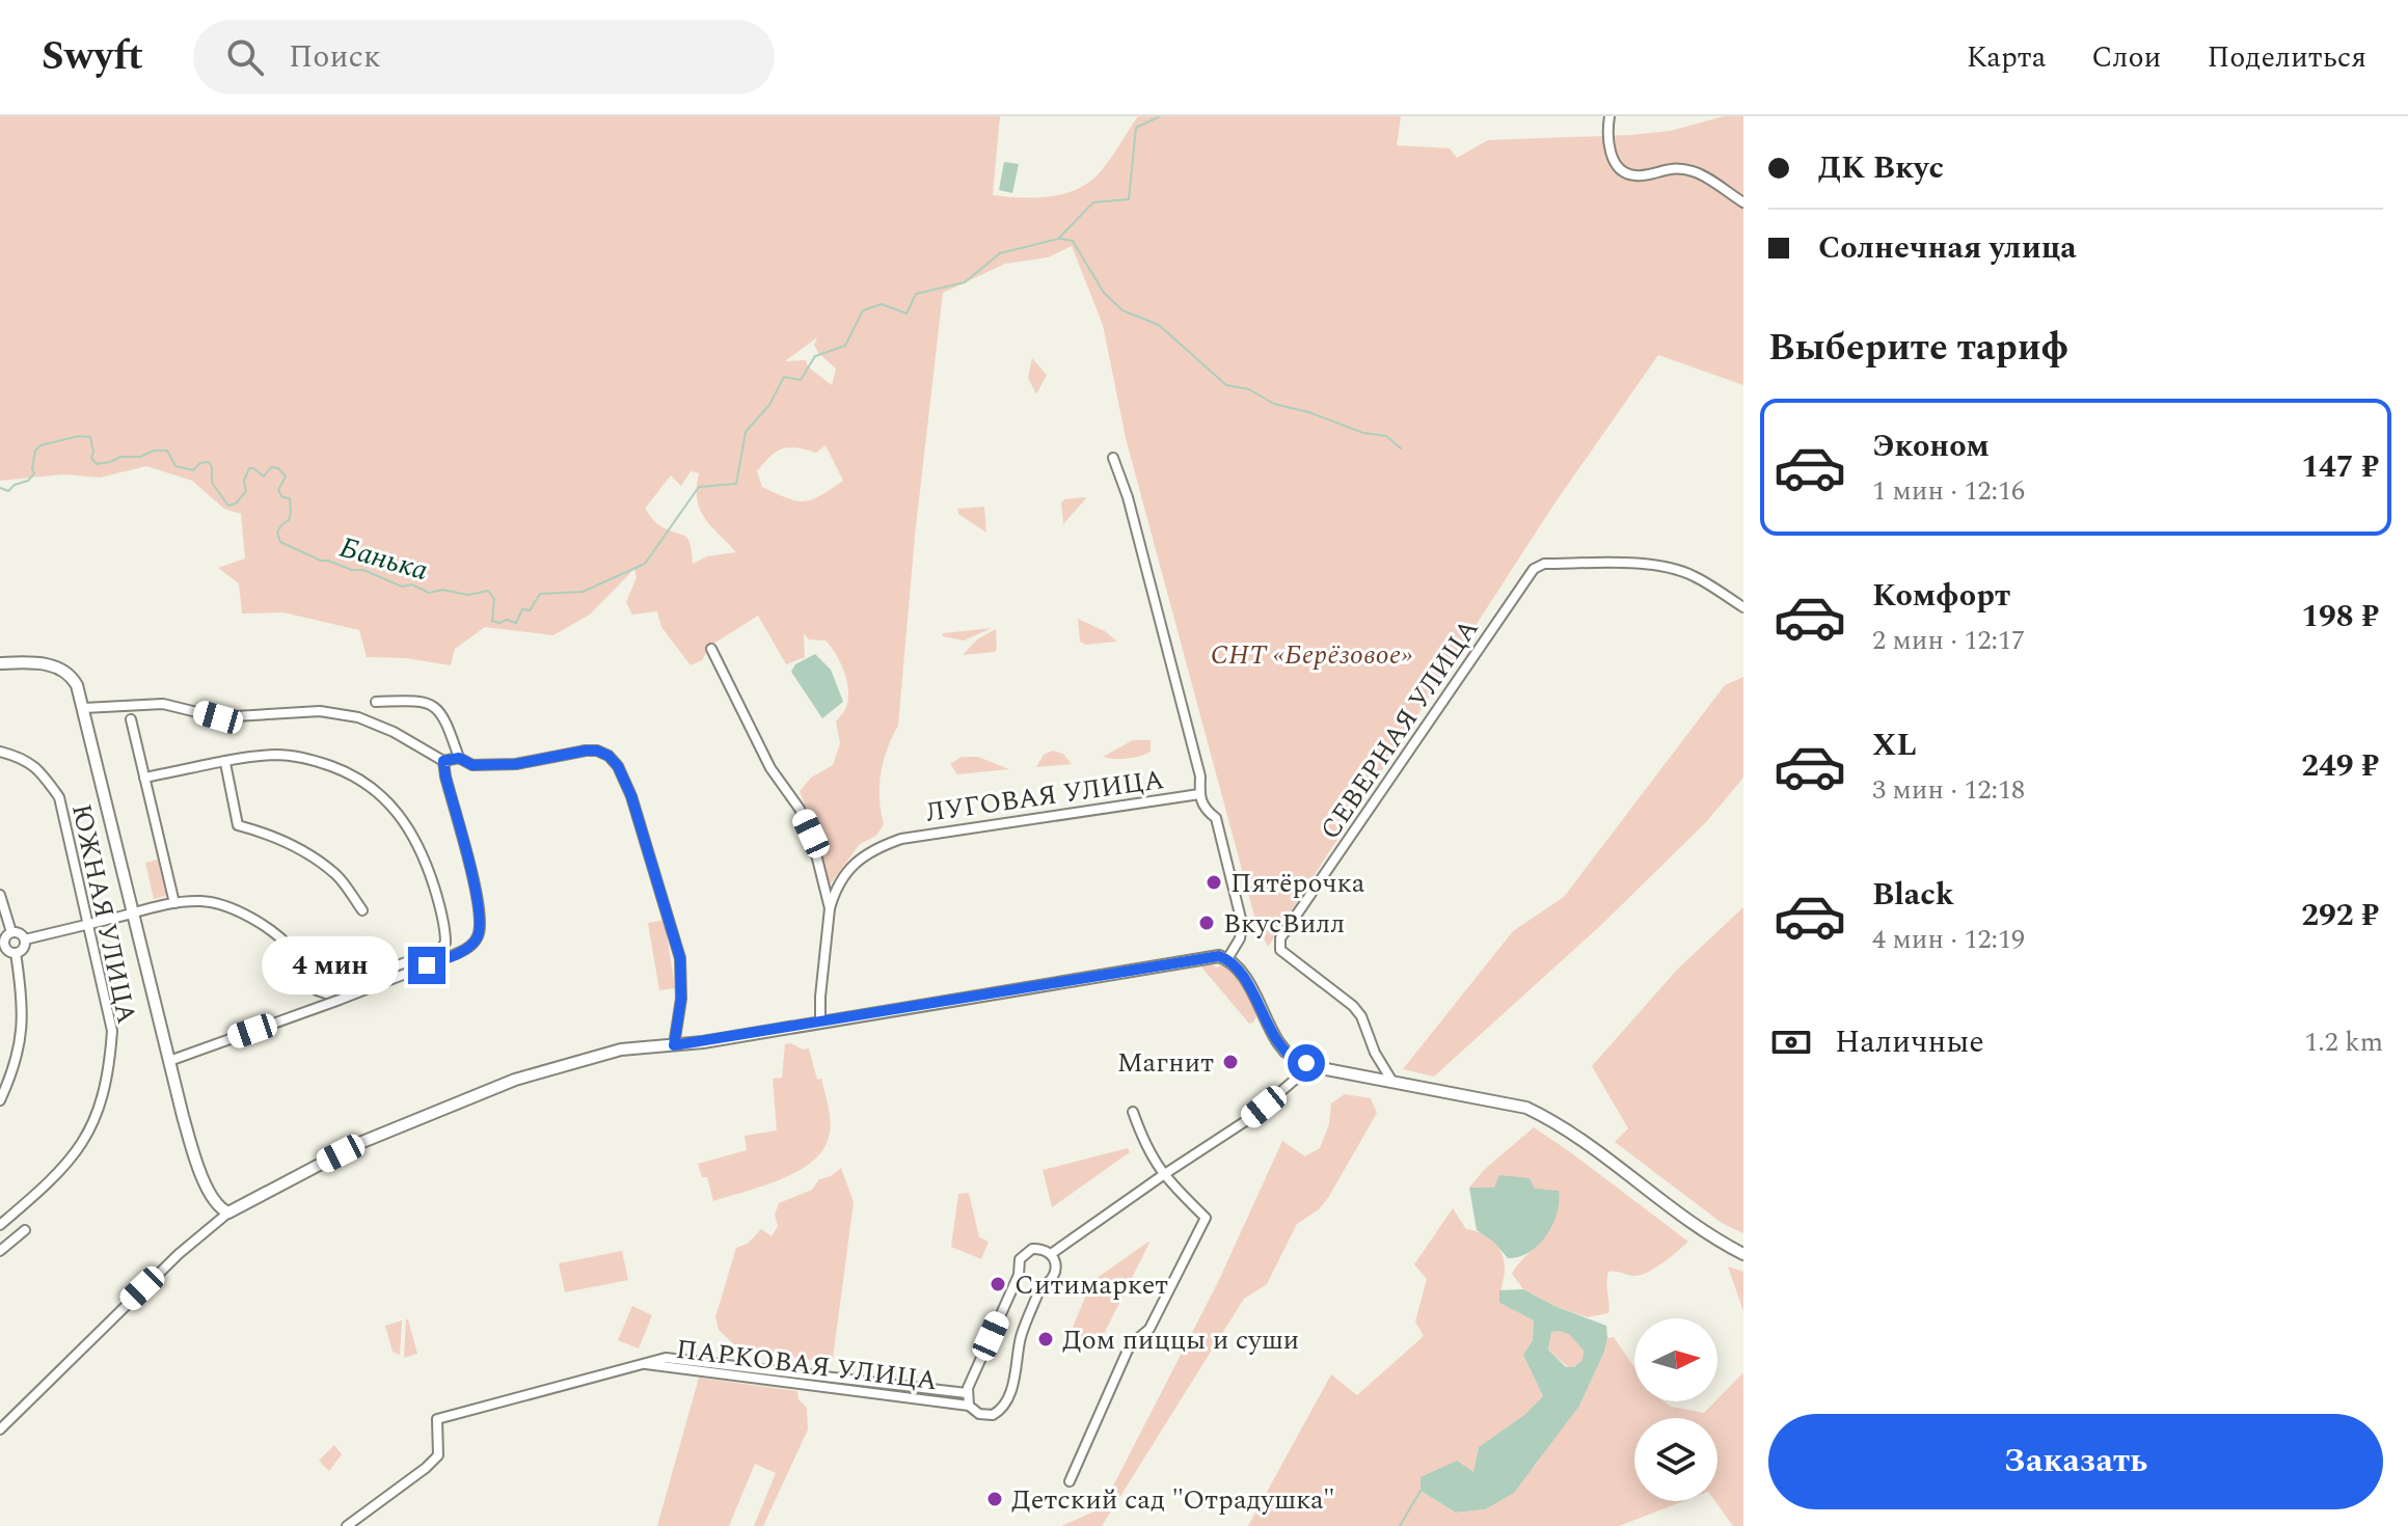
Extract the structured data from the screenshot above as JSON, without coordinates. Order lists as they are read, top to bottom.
{
  "streets": {
    "street": [
      "СЕВЕРНАЯ УЛИЦА",
      "ЛУГОВАЯ УЛИЦА",
      "ЮЖНАЯ УЛИЦА",
      "ПАРКОВАЯ УЛИЦА"
    ]
  },
  "water": ["Банька"],
  "parks": ["СНТ «Берёзовое»"],
  "places": [
    "Пятёрочка",
    "ВкусВилл",
    "Магнит",
    "Ситимаркет",
    "Дом пиццы и суши",
    "Детский сад \"Отрадушка\""
  ],
  "north": "right",
  "page": {
    "header": "Swyft",
    "search": "Поиск",
    "nav": ["Карта", "Слои", "Поделиться"],
    "banner": ["ДК Вкус", "Солнечная улица"],
    "heading": "Выберите тариф",
    "list": [
      {
        "name": "Эконом",
        "note": "1 мин · 12:16",
        "value": "147 ₽"
      },
      {
        "name": "Комфорт",
        "note": "2 мин · 12:17",
        "value": "198 ₽"
      },
      {
        "name": "XL",
        "note": "3 мин · 12:18",
        "value": "249 ₽"
      },
      {
        "name": "Black",
        "note": "4 мин · 12:19",
        "value": "292 ₽"
      }
    ],
    "bubble": "4 мин",
    "pay": ["Наличные", "1.2 km"],
    "buttons": "Заказать"
  }
}
